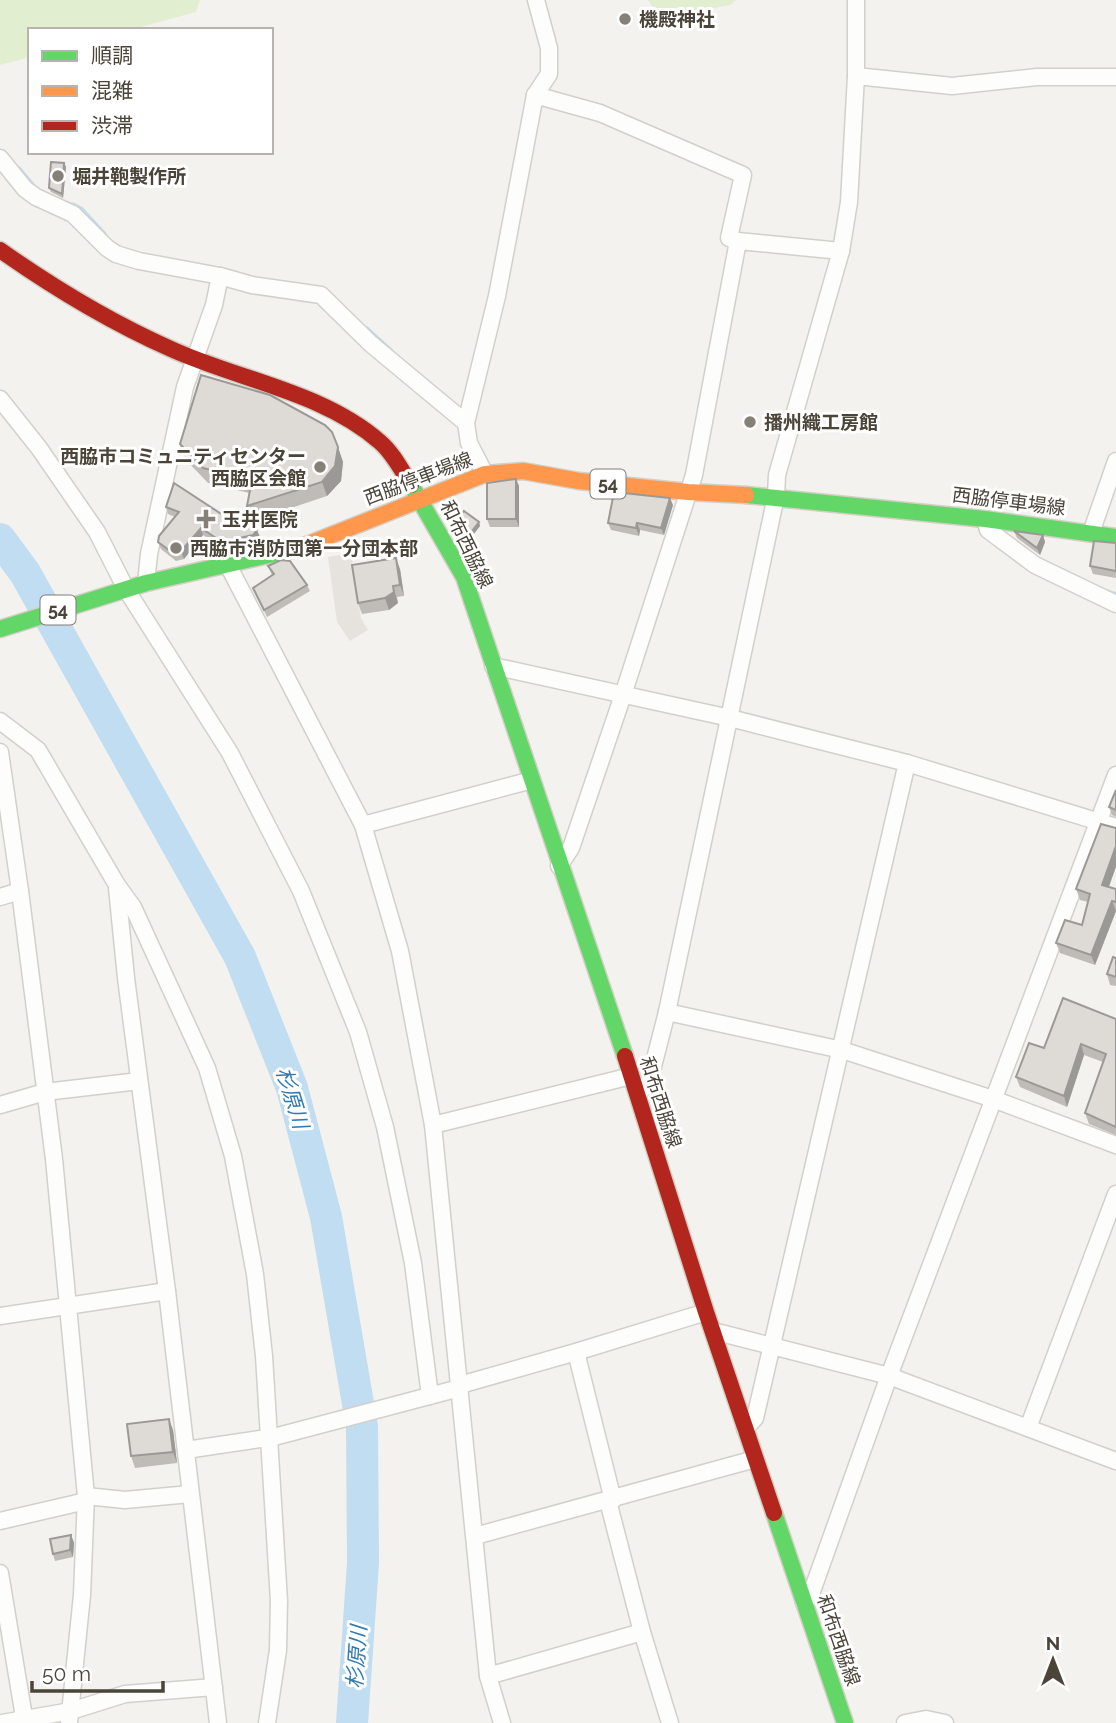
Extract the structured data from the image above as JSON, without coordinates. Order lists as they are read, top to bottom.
{
  "streets": {
    "main road": ["西脇停車場線", "54", "和布西脇線"]
  },
  "crossings": [
    ["西脇停車場線", "和布西脇線"]
  ],
  "water": ["杉原川"],
  "places": {
    "other": [
      "機殿神社",
      "堀井鞄製作所",
      "播州織工房館",
      "西脇市コミュニティセンター 西脇区会館",
      "西脇市消防団第一分団本部"
    ],
    "health": ["玉井医院"]
  },
  "legend": ["順調", "混雑", "渋滞"],
  "scale_bar": "50 m",
  "north": "top"
}
